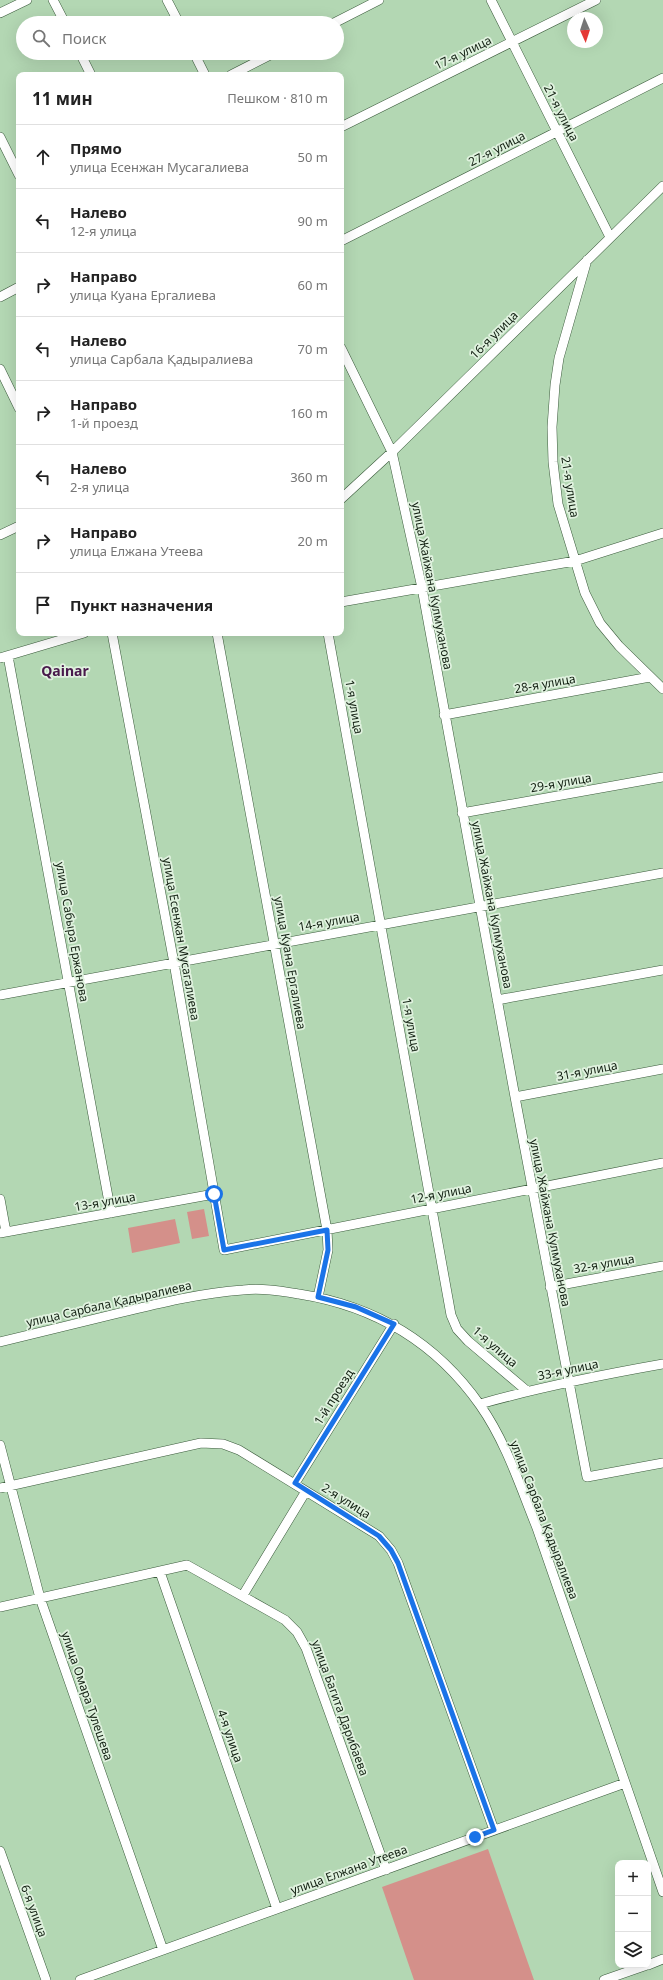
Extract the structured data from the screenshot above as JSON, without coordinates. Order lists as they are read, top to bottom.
{
  "streets": {
    "street": [
      "17-я улица",
      "21-я улица",
      "27-я улица",
      "16-я улица",
      "улица Жайжана Кулмуханова",
      "28-я улица",
      "1-я улица",
      "29-я улица",
      "14-я улица",
      "улица Сабыра Ержанова",
      "улица Есенжан Мусагалиева",
      "улица Куана Ергалиева",
      "31-я улица",
      "12-я улица",
      "13-я улица",
      "32-я улица",
      "улица Сарбала Қадыралиева",
      "33-я улица",
      "1-й проезд",
      "2-я улица",
      "улица Омара Тулешева",
      "улица Багита Дарибаева",
      "4-я улица",
      "улица Елжана Утеева",
      "6-я улица"
    ]
  },
  "crossings": [
    ["17-я улица", "21-я улица"],
    ["21-я улица", "27-я улица"],
    ["21-я улица", "16-я улица"],
    ["21-я улица", "28-я улица"],
    ["16-я улица", "улица Жайжана Кулмуханова"],
    ["улица Жайжана Кулмуханова", "28-я улица"],
    ["улица Жайжана Кулмуханова", "29-я улица"],
    ["улица Жайжана Кулмуханова", "14-я улица"],
    ["улица Жайжана Кулмуханова", "31-я улица"],
    ["улица Жайжана Кулмуханова", "12-я улица"],
    ["улица Жайжана Кулмуханова", "32-я улица"],
    ["улица Жайжана Кулмуханова", "33-я улица"],
    ["1-я улица", "14-я улица"],
    ["1-я улица", "12-я улица"],
    ["1-я улица", "33-я улица"],
    ["14-я улица", "улица Сабыра Ержанова"],
    ["14-я улица", "улица Есенжан Мусагалиева"],
    ["14-я улица", "улица Куана Ергалиева"],
    ["улица Сабыра Ержанова", "13-я улица"],
    ["улица Есенжан Мусагалиева", "12-я улица"],
    ["улица Есенжан Мусагалиева", "13-я улица"],
    ["улица Куана Ергалиева", "12-я улица"],
    ["улица Куана Ергалиева", "улица Сарбала Қадыралиева"],
    ["улица Сарбала Қадыралиева", "33-я улица"],
    ["улица Сарбала Қадыралиева", "1-й проезд"],
    ["улица Сарбала Қадыралиева", "улица Елжана Утеева"],
    ["1-й проезд", "2-я улица"],
    ["2-я улица", "улица Омара Тулешева"],
    ["2-я улица", "улица Елжана Утеева"],
    ["улица Омара Тулешева", "улица Багита Дарибаева"],
    ["улица Омара Тулешева", "улица Елжана Утеева"],
    ["улица Багита Дарибаева", "4-я улица"],
    ["улица Багита Дарибаева", "улица Елжана Утеева"],
    ["4-я улица", "улица Елжана Утеева"]
  ],
  "districts": ["Qainar"],
  "north": "bottom",
  "page": {
    "search": "Поиск",
    "heading": ["11 мин", "Пешком · 810 m"],
    "list": [
      ["Прямо", "улица Есенжан Мусагалиева", "50 m"],
      ["Налево", "12-я улица", "90 m"],
      ["Направо", "улица Куана Ергалиева", "60 m"],
      ["Налево", "улица Сарбала Қадыралиева", "70 m"],
      ["Направо", "1-й проезд", "160 m"],
      ["Налево", "2-я улица", "360 m"],
      ["Направо", "улица Елжана Утеева", "20 m"],
      "Пункт назначения"
    ],
    "map_buttons": ["+", "−"]
  }
}
